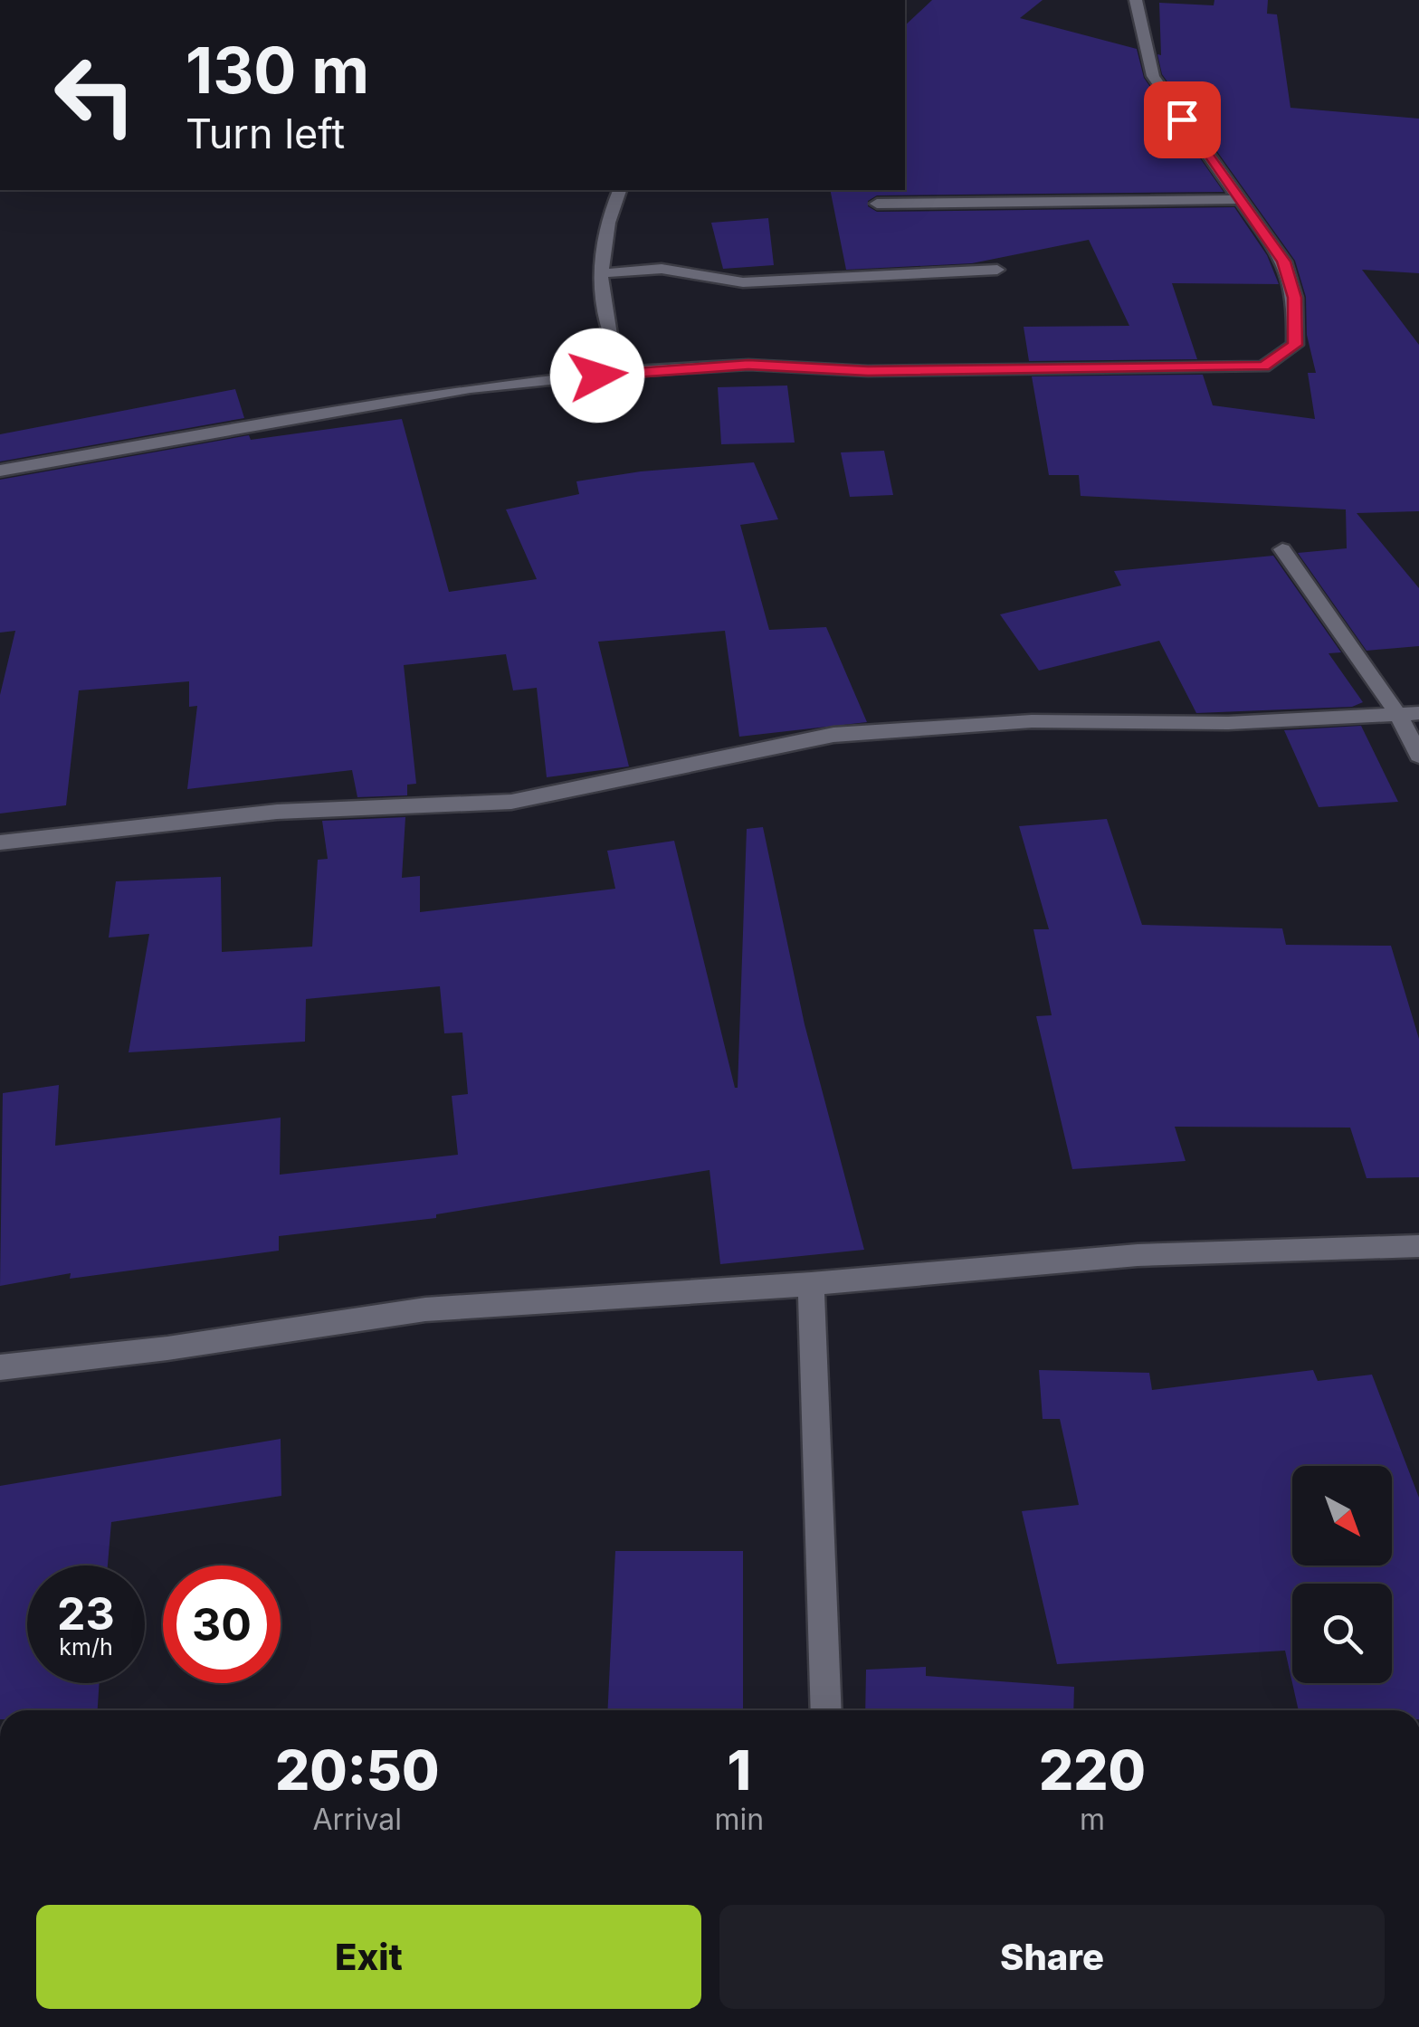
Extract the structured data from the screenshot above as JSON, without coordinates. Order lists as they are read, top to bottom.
{
  "north": "bottom right",
  "page": {
    "turn": ["130 m", "Turn left"],
    "speed": "23 km/h",
    "limit": "30",
    "eta": [
      "20:50",
      "Arrival",
      "1",
      "min",
      "220",
      "m"
    ],
    "buttons": ["Exit", "Share"]
  }
}
